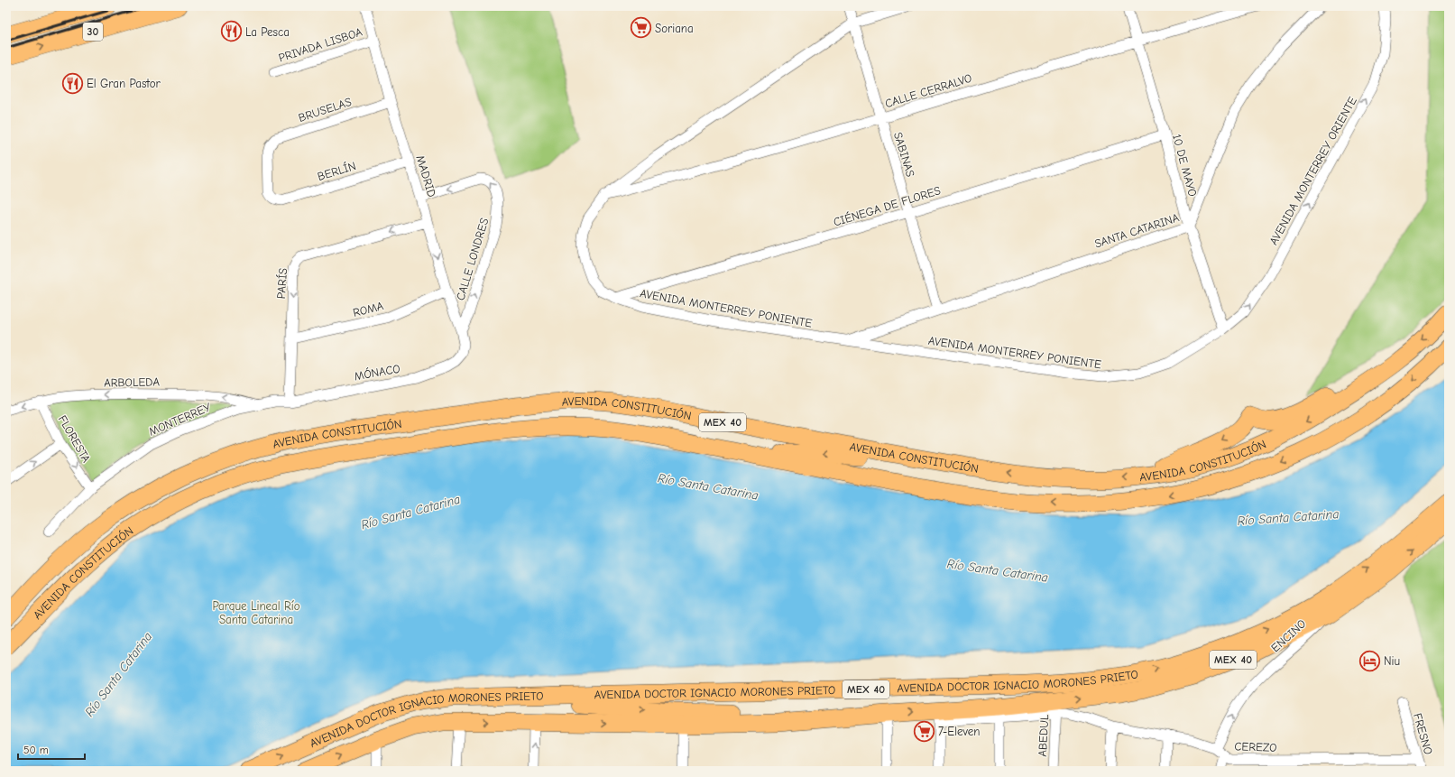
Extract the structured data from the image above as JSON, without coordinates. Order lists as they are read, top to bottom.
{
  "streets": {
    "highway": [
      "30",
      "AVENIDA CONSTITUCIÓN",
      "MEX 40",
      "AVENIDA DOCTOR IGNACIO MORONES PRIETO"
    ],
    "street": [
      "PRIVADA LISBOA",
      "CALLE CERRALVO",
      "BRUSELAS",
      "SABINAS",
      "10 DE MAYO",
      "BERLÍN",
      "AVENIDA MONTERREY ORIENTE",
      "MADRID",
      "CIÉNEGA DE FLORES",
      "SANTA CATARINA",
      "CALLE LONDRES",
      "PARÍS",
      "AVENIDA MONTERREY PONIENTE",
      "ROMA",
      "MÓNACO",
      "ARBOLEDA",
      "MONTERREY",
      "FLORESTA",
      "ENCINO",
      "FRESNO",
      "ABEDUL",
      "CEREZO"
    ]
  },
  "crossings": [
    ["PRIVADA LISBOA", "MADRID"],
    ["CALLE CERRALVO", "SABINAS"],
    ["CALLE CERRALVO", "10 DE MAYO"],
    ["CALLE CERRALVO", "AVENIDA MONTERREY PONIENTE"],
    ["BRUSELAS", "BERLÍN"],
    ["BRUSELAS", "MADRID"],
    ["SABINAS", "CIÉNEGA DE FLORES"],
    ["SABINAS", "SANTA CATARINA"],
    ["SABINAS", "AVENIDA MONTERREY PONIENTE"],
    ["10 DE MAYO", "AVENIDA MONTERREY ORIENTE"],
    ["10 DE MAYO", "CIÉNEGA DE FLORES"],
    ["10 DE MAYO", "SANTA CATARINA"],
    ["10 DE MAYO", "AVENIDA MONTERREY PONIENTE"],
    ["BERLÍN", "MADRID"],
    ["AVENIDA MONTERREY ORIENTE", "AVENIDA MONTERREY PONIENTE"],
    ["MADRID", "CALLE LONDRES"],
    ["MADRID", "PARÍS"],
    ["MADRID", "ROMA"],
    ["MADRID", "MÓNACO"],
    ["CIÉNEGA DE FLORES", "AVENIDA MONTERREY PONIENTE"],
    ["SANTA CATARINA", "AVENIDA MONTERREY PONIENTE"],
    ["PARÍS", "ROMA"],
    ["PARÍS", "MÓNACO"],
    ["PARÍS", "MONTERREY"],
    ["MÓNACO", "MONTERREY"],
    ["ARBOLEDA", "MONTERREY"],
    ["ARBOLEDA", "FLORESTA"],
    ["MONTERREY", "FLORESTA"],
    ["ENCINO", "AVENIDA DOCTOR IGNACIO MORONES PRIETO"],
    ["ENCINO", "CEREZO"],
    ["AVENIDA DOCTOR IGNACIO MORONES PRIETO", "ABEDUL"],
    ["AVENIDA DOCTOR IGNACIO MORONES PRIETO", "CEREZO"],
    ["FRESNO", "CEREZO"],
    ["ABEDUL", "CEREZO"]
  ],
  "one_way": [
    "AVENIDA MONTERREY ORIENTE",
    "PARÍS",
    "ARBOLEDA",
    "FLORESTA",
    "ENCINO"
  ],
  "water": ["Río Santa Catarina"],
  "parks": ["Parque Lineal Río Santa Catarina"],
  "places": {
    "supermarket": ["Soriana", "7-Eleven"],
    "restaurant": ["La Pesca", "El Gran Pastor"],
    "hotel": ["Niu"]
  },
  "scale_bar": "50 m"
}
